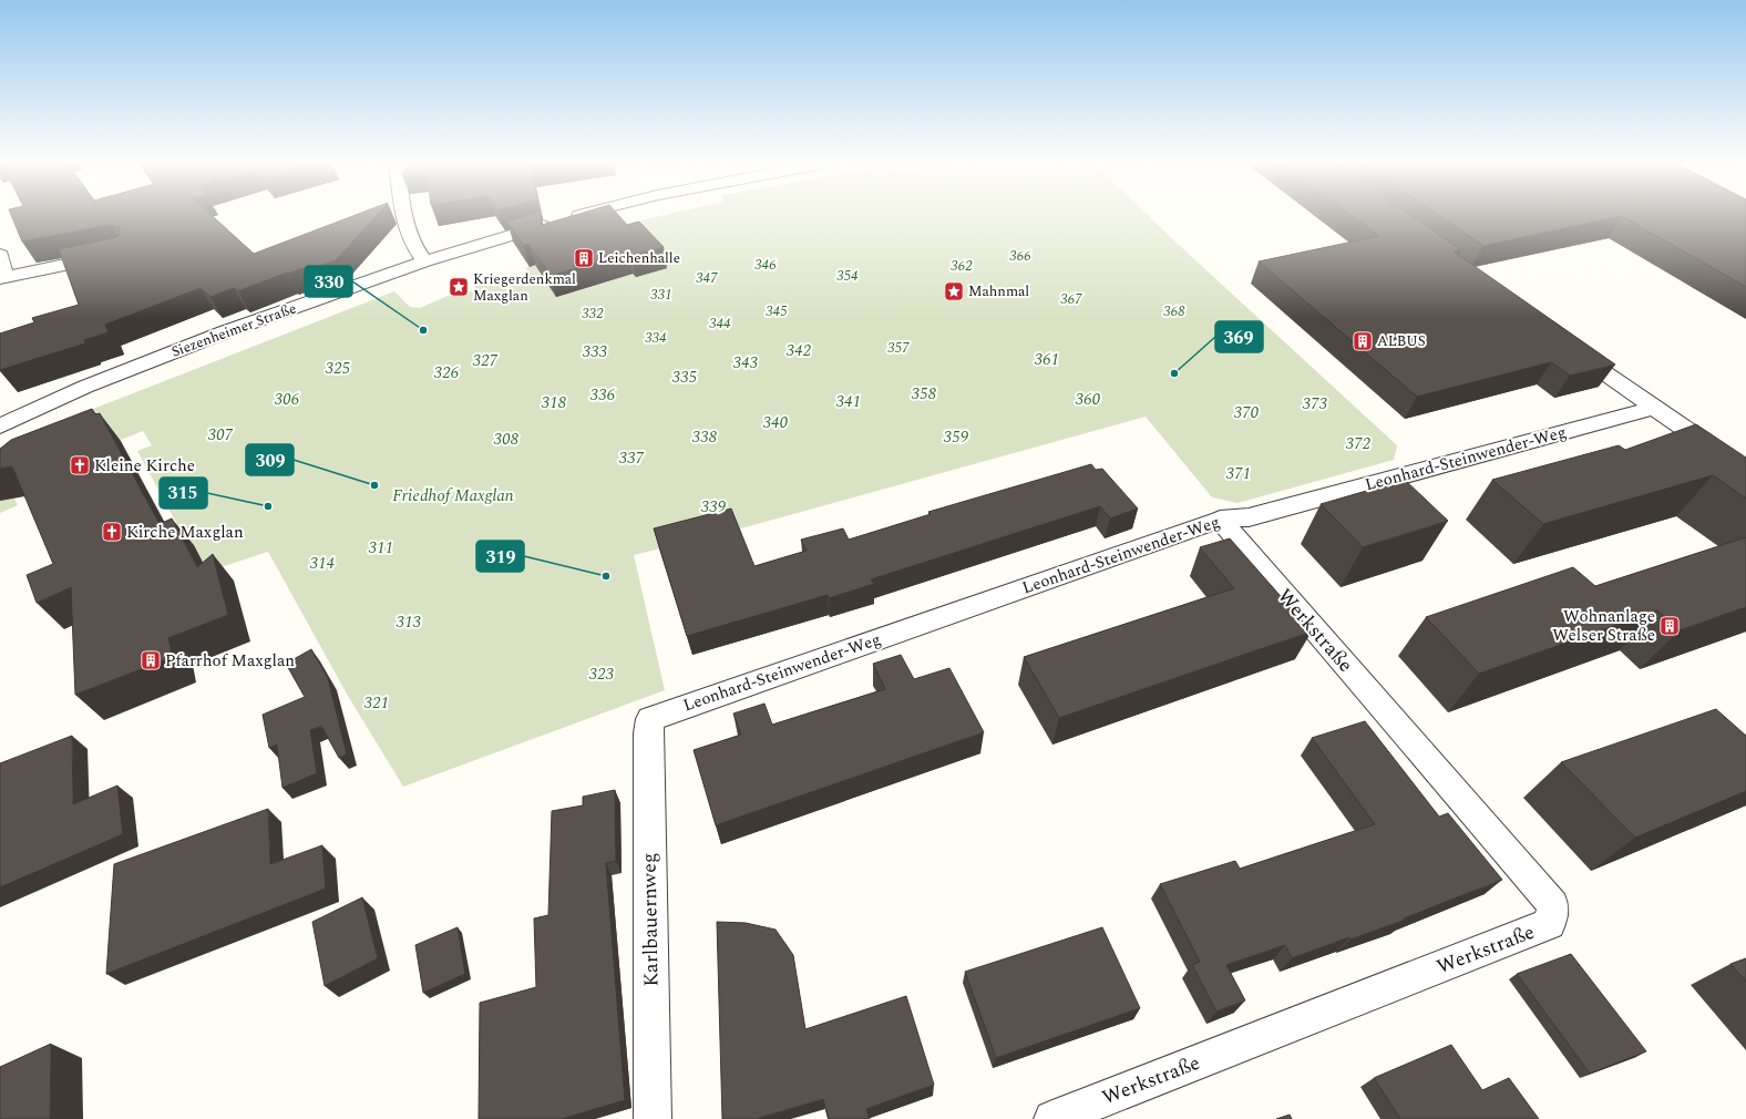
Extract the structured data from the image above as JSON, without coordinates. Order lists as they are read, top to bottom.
{
  "streets": {
    "street": [
      "Siezenheimer Straße",
      "Leonhard-Steinwender-Weg",
      "Werkstraße",
      "Karlbauernweg"
    ]
  },
  "crossings": [
    ["Leonhard-Steinwender-Weg", "Werkstraße"],
    ["Leonhard-Steinwender-Weg", "Karlbauernweg"]
  ],
  "parks": [
    "366",
    "346",
    "362",
    "354",
    "347",
    "331",
    "367",
    "345",
    "368",
    "332",
    "344",
    "334",
    "357",
    "342",
    "333",
    "361",
    "327",
    "343",
    "325",
    "326",
    "335",
    "358",
    "336",
    "306",
    "360",
    "341",
    "318",
    "373",
    "370",
    "340",
    "307",
    "338",
    "359",
    "308",
    "372",
    "337",
    "371",
    "Friedhof Maxglan",
    "339",
    "311",
    "314",
    "313",
    "323",
    "321"
  ],
  "places": {
    "building": [
      "Leichenhalle",
      "ALBUS",
      "Wohnanlage Welser Straße",
      "Pfarrhof Maxglan"
    ],
    "place": ["Kriegerdenkmal Maxglan", "Mahnmal"],
    "other": [
      "330",
      "369",
      "309",
      "315",
      "319"
    ],
    "church": ["Kleine Kirche", "Kirche Maxglan"]
  }
}
